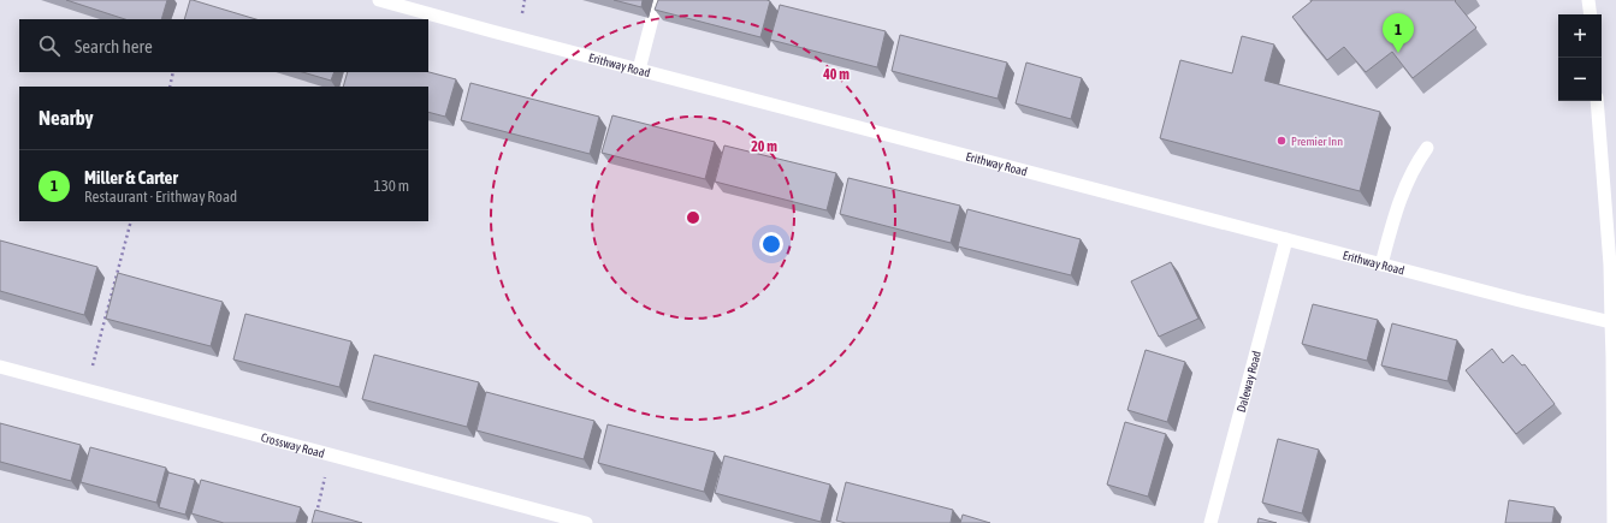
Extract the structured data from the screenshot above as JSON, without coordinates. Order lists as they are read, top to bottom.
{
  "streets": {
    "street": ["Erithway Road", "Daleway Road", "Crossway Road"]
  },
  "crossings": [
    ["Erithway Road", "Daleway Road"]
  ],
  "places": ["Premier Inn"],
  "page": {
    "pins": "1",
    "map_buttons": ["+", "−"],
    "search": "Search here",
    "heading": "Nearby",
    "list": [
      {
        "mark": "1",
        "name": "Miller & Carter",
        "note": "Restaurant · Erithway Road",
        "value": "130 m"
      }
    ]
  },
  "rings": ["40 m", "20 m"]
}
